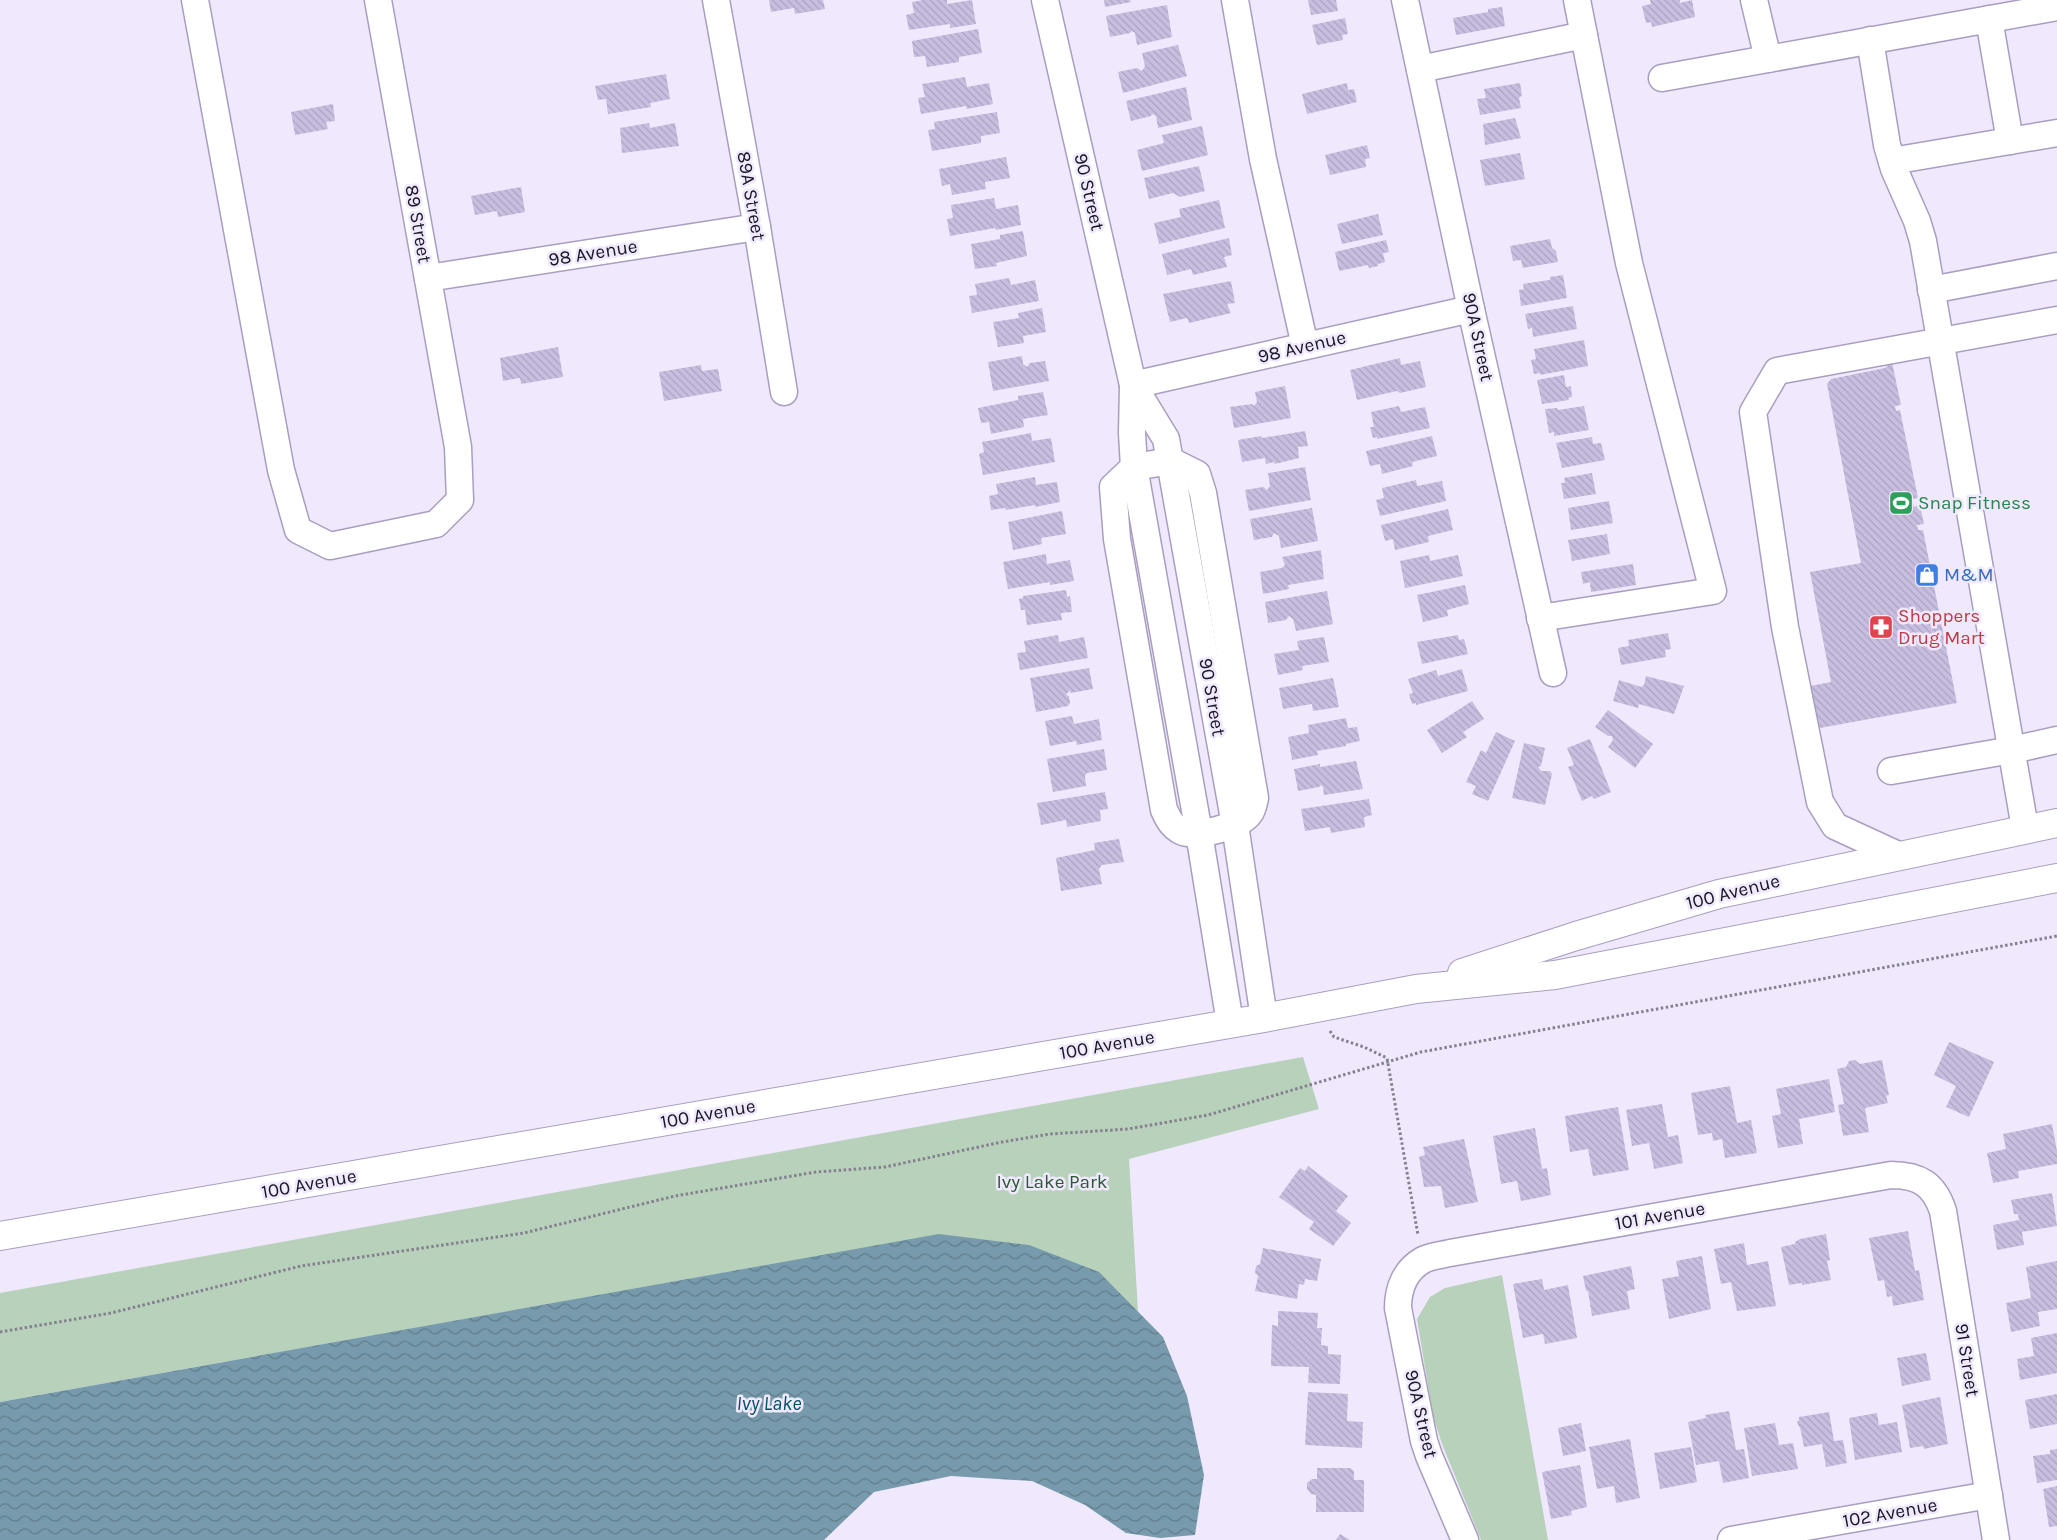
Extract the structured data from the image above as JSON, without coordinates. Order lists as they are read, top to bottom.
{
  "streets": {
    "main road": ["100 Avenue"],
    "street": [
      "90 Street",
      "89A Street",
      "89 Street",
      "98 Avenue",
      "90A Street",
      "101 Avenue",
      "91 Street",
      "102 Avenue"
    ]
  },
  "crossings": [
    ["90 Street", "98 Avenue"],
    ["89A Street", "98 Avenue"],
    ["89 Street", "98 Avenue"],
    ["98 Avenue", "90A Street"],
    ["90A Street", "101 Avenue"],
    ["101 Avenue", "91 Street"],
    ["91 Street", "102 Avenue"]
  ],
  "water": ["Ivy Lake"],
  "parks": ["Ivy Lake Park"],
  "places": {
    "sports": ["Snap Fitness"],
    "shop": ["M&M"],
    "pharmacy": ["Shoppers Drug Mart"]
  }
}
